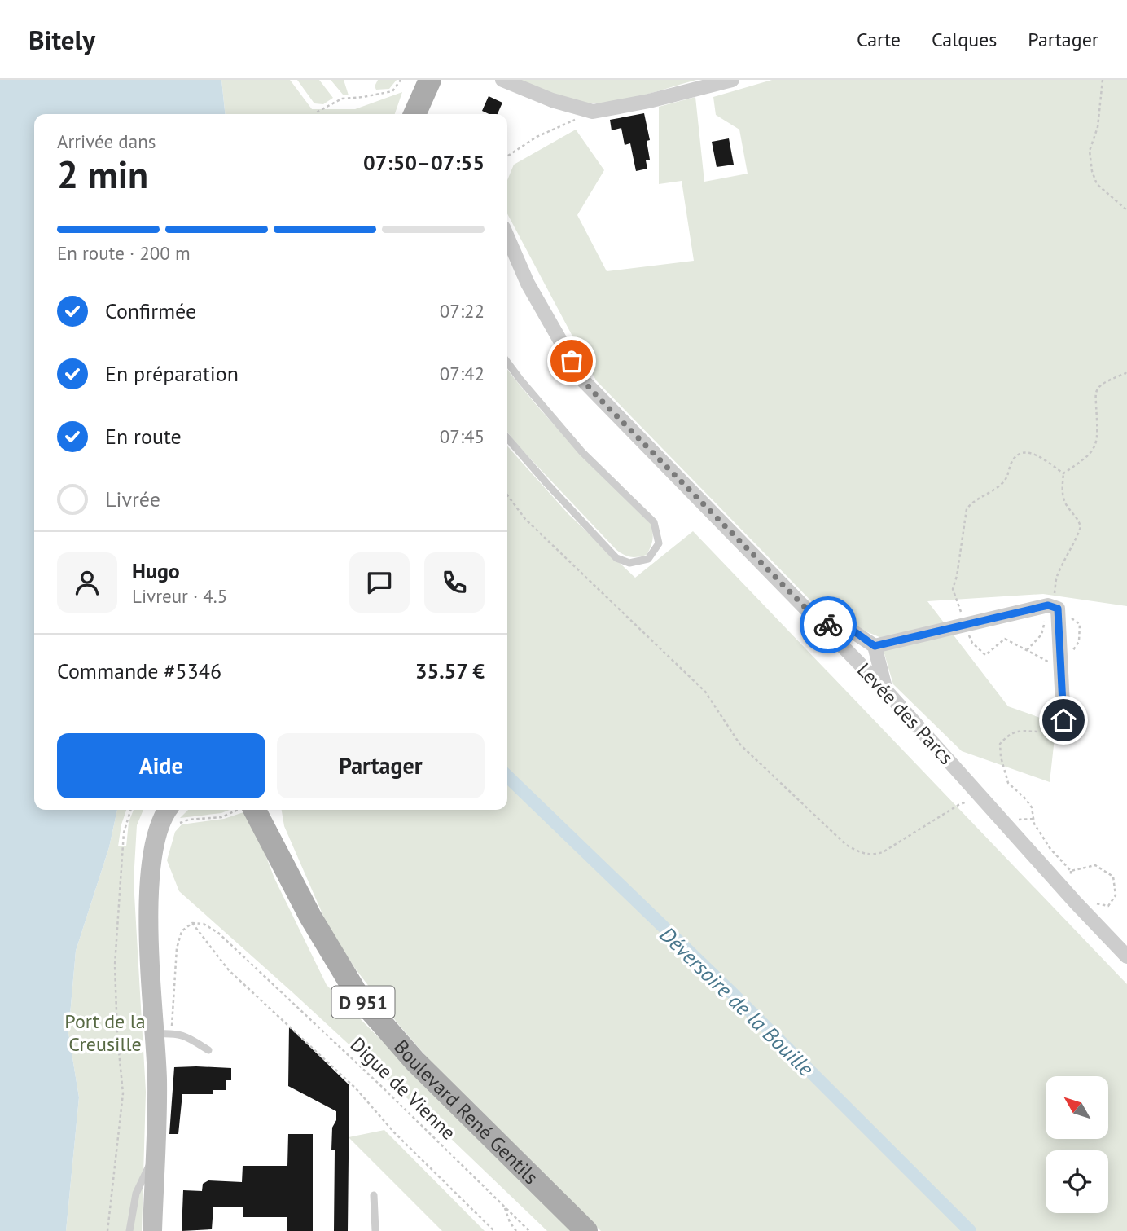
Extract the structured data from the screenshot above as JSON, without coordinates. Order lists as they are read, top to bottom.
{
  "streets": {
    "main road": ["D 951", "Boulevard René Gentils"],
    "street": ["Levée des Parcs"],
    "path": ["Digue de Vienne"]
  },
  "water": ["Déversoire de la Bouille"],
  "parks": ["Port de la Creusille"],
  "north": "top left",
  "page": {
    "header": "Bitely",
    "nav": ["Carte", "Calques", "Partager"],
    "heading": ["2 min", "Arrivée dans", "07:50–07:55"],
    "panel": [
      "Hugo",
      "Livreur · 4.5",
      "Commande #5346",
      "35.57 €"
    ],
    "bar": "En route · 200 m",
    "list": [
      ["Confirmée", "07:22"],
      ["En préparation", "07:42"],
      ["En route", "07:45"],
      "Livrée"
    ],
    "buttons": ["Aide", "Partager"]
  }
}
